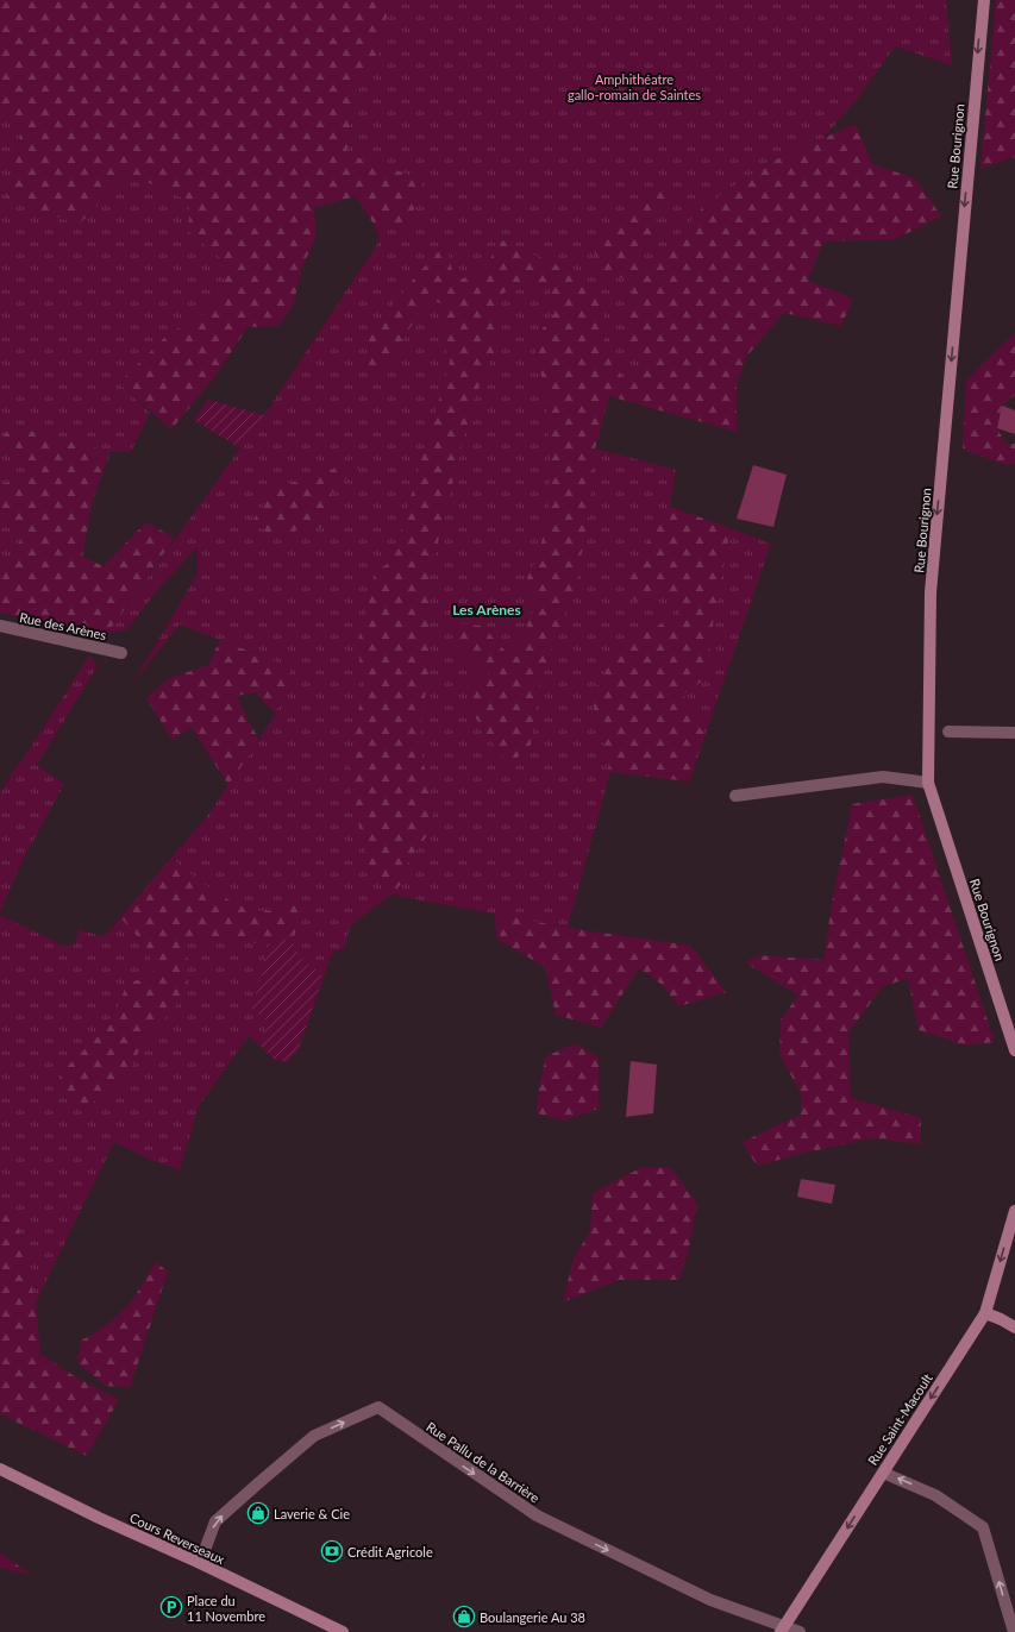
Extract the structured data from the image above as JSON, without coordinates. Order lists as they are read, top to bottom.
{
  "streets": {
    "street": [
      "Rue Bourignon",
      "Rue des Arènes",
      "Rue Saint-Macoult",
      "Rue Pallu de la Barrière",
      "Cours Reverseaux"
    ]
  },
  "crossings": [
    ["Rue Saint-Macoult", "Rue Pallu de la Barrière"],
    ["Rue Pallu de la Barrière", "Cours Reverseaux"]
  ],
  "one_way": ["Rue Bourignon", "Rue Saint-Macoult", "Rue Pallu de la Barrière"],
  "districts": ["Les Arènes"],
  "parks": ["Amphithéatre gallo-romain de Saintes"],
  "places": {
    "shop": ["Laverie & Cie", "Boulangerie Au 38"],
    "bank": ["Crédit Agricole"],
    "parking": ["Place du 11 Novembre"]
  }
}
